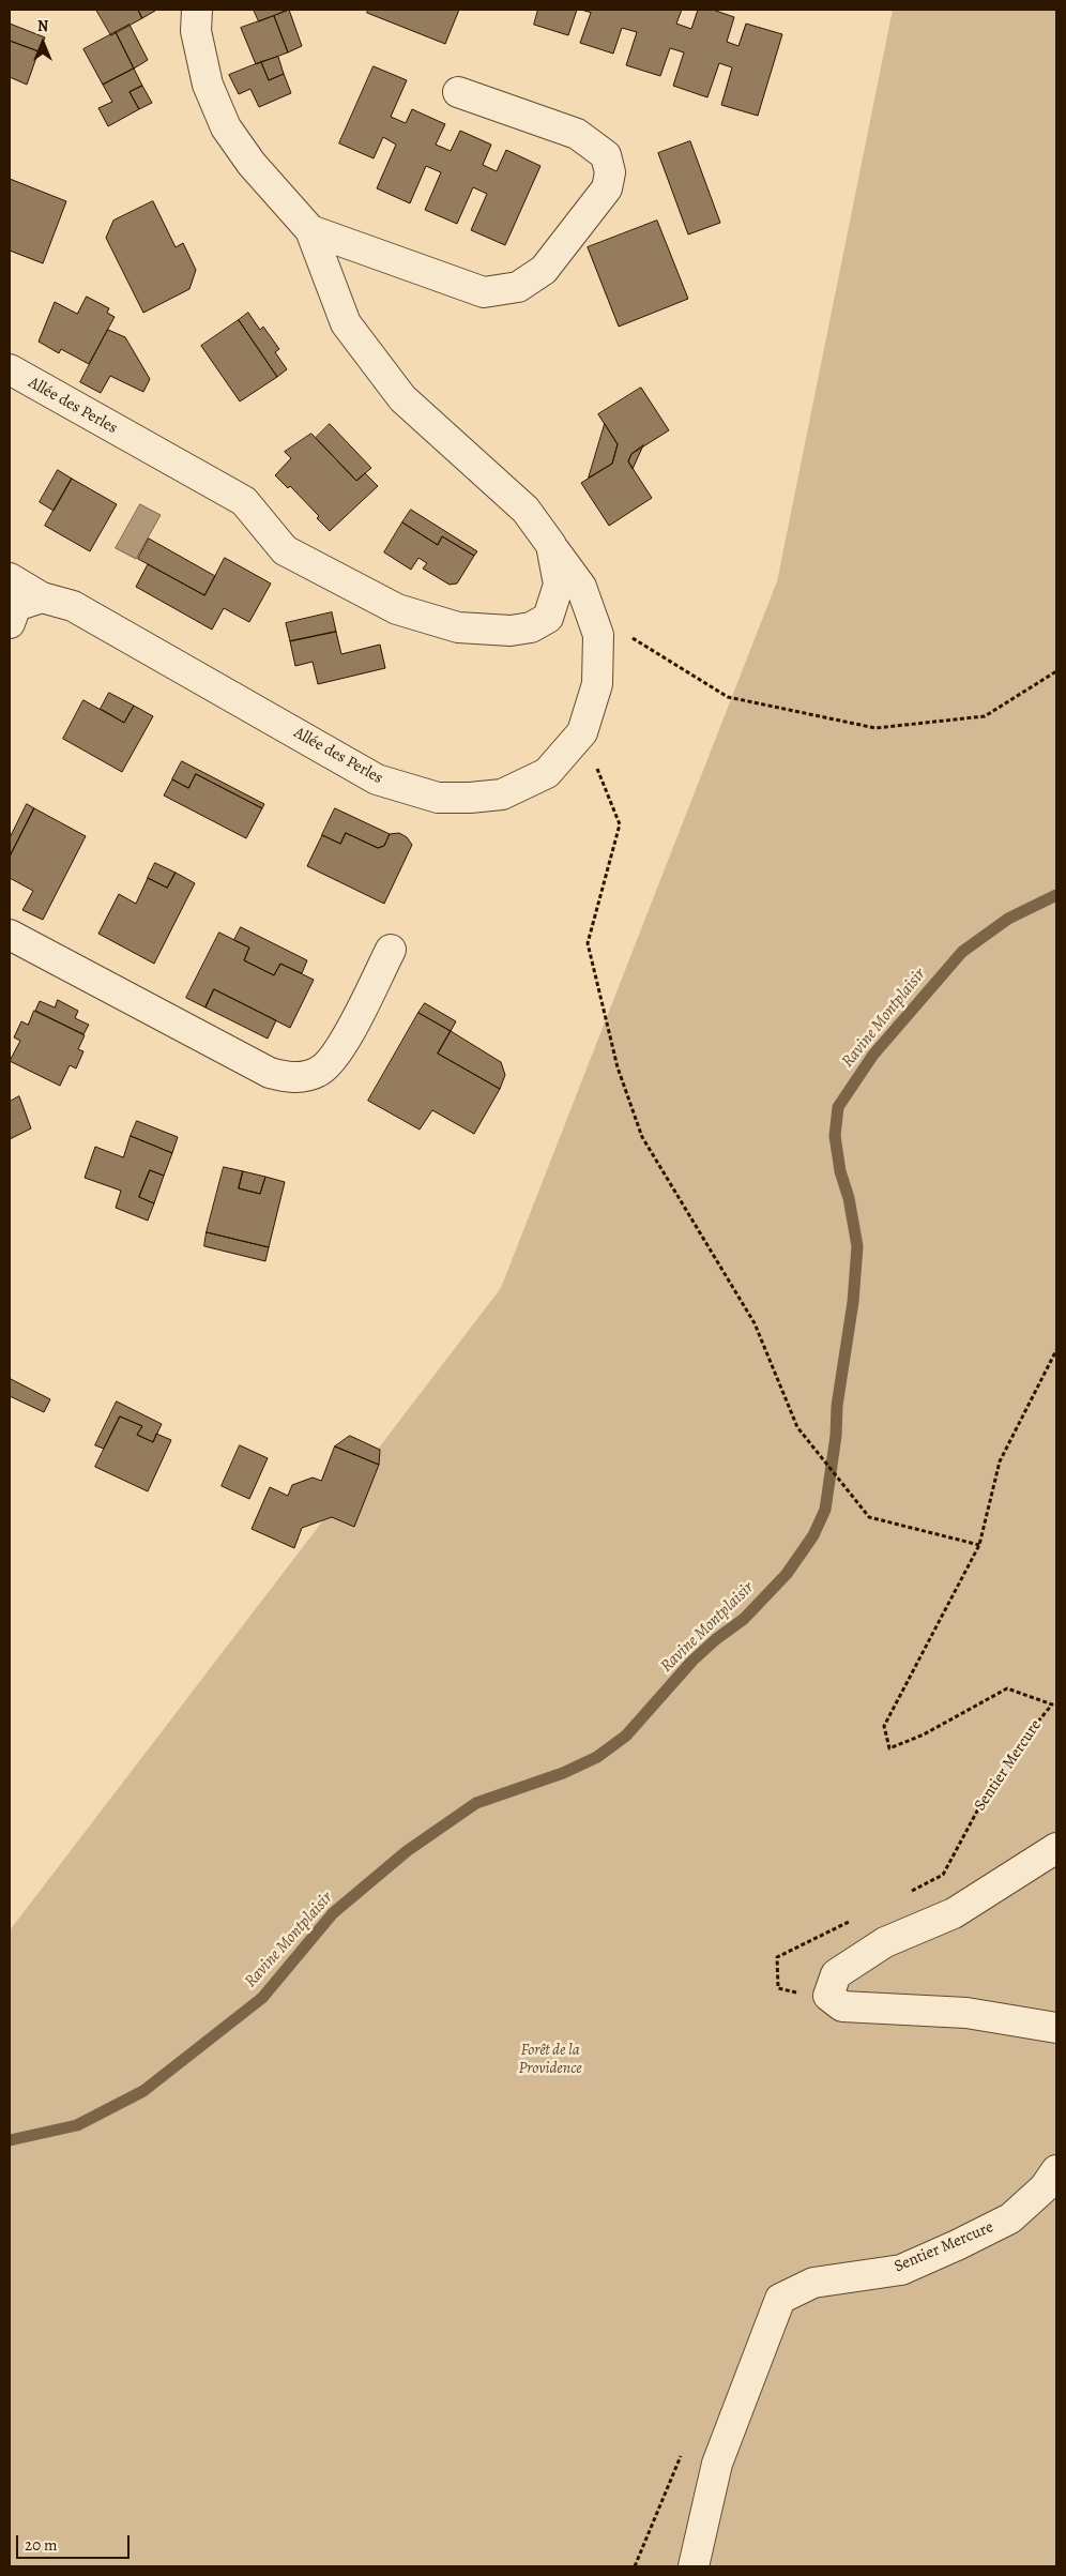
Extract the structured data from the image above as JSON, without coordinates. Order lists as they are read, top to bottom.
{
  "streets": {
    "street": ["Allée des Perles", "Sentier Mercure"]
  },
  "water": ["Ravine Montplaisir"],
  "parks": ["Forêt de la Providence"],
  "scale_bar": "20 m",
  "north": "top"
}
